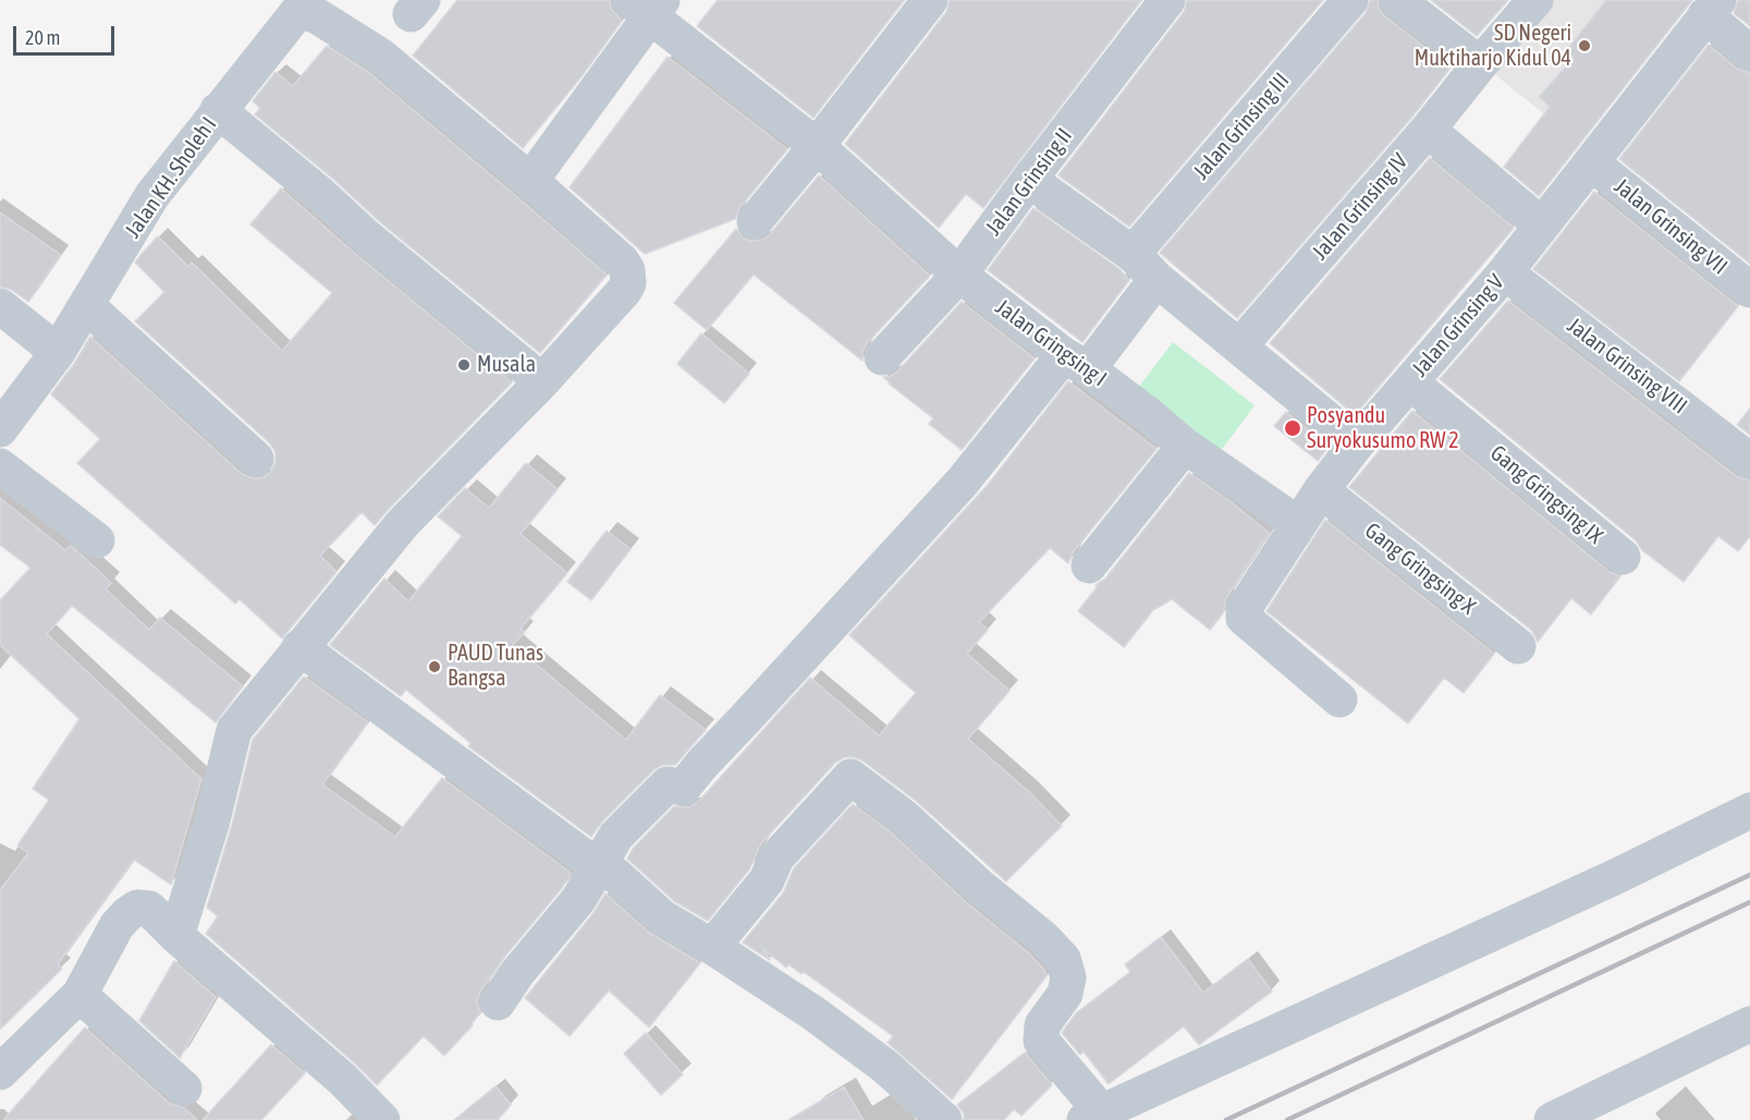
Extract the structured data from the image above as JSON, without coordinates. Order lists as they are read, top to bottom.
{
  "streets": {
    "street": [
      "Jalan Grinsing III",
      "Jalan KH. Sholeh I",
      "Jalan Grinsing II",
      "Jalan Grinsing IV",
      "Jalan Grinsing VII",
      "Jalan Grinsing V",
      "Jalan Gringsing I",
      "Jalan Grinsing VIII",
      "Gang Gringsing IX",
      "Gang Gringsing X"
    ]
  },
  "crossings": [
    ["Jalan Grinsing III", "Jalan Gringsing I"],
    ["Jalan Grinsing II", "Jalan Gringsing I"],
    ["Jalan Grinsing VII", "Jalan Grinsing V"],
    ["Jalan Grinsing V", "Jalan Gringsing I"],
    ["Jalan Grinsing V", "Jalan Grinsing VIII"],
    ["Jalan Grinsing V", "Gang Gringsing IX"],
    ["Jalan Grinsing V", "Gang Gringsing X"]
  ],
  "places": [
    "SD Negeri Muktiharjo Kidul 04",
    "Musala",
    "Posyandu Suryokusumo RW 2",
    "PAUD Tunas Bangsa"
  ],
  "scale_bar": "20 m"
}
